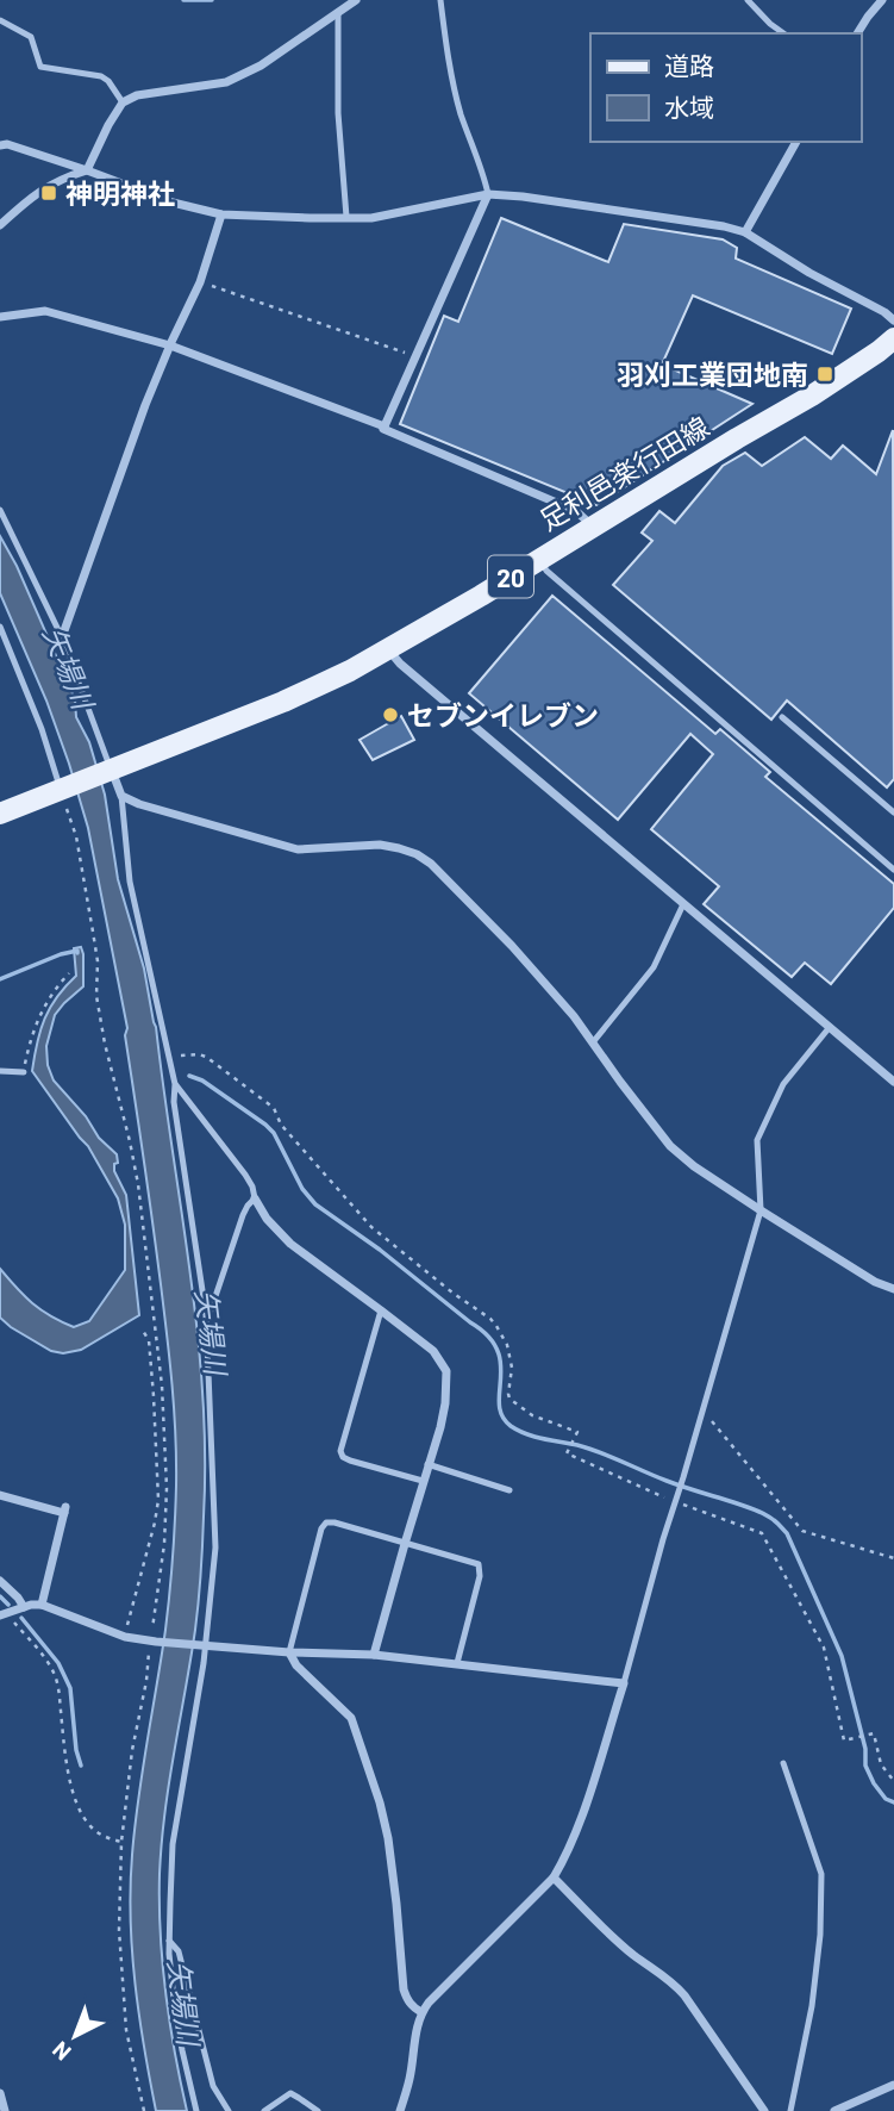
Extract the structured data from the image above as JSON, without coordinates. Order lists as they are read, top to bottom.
{
  "streets": {
    "main road": ["足利邑楽行田線", "20"]
  },
  "crossings": [
    ["足利邑楽行田線", "20"]
  ],
  "water": ["矢場川"],
  "places": {
    "transit": ["神明神社", "羽刈工業団地南"],
    "other": ["セブンイレブン"]
  },
  "legend": ["道路", "水域"],
  "north": "bottom left"
}
